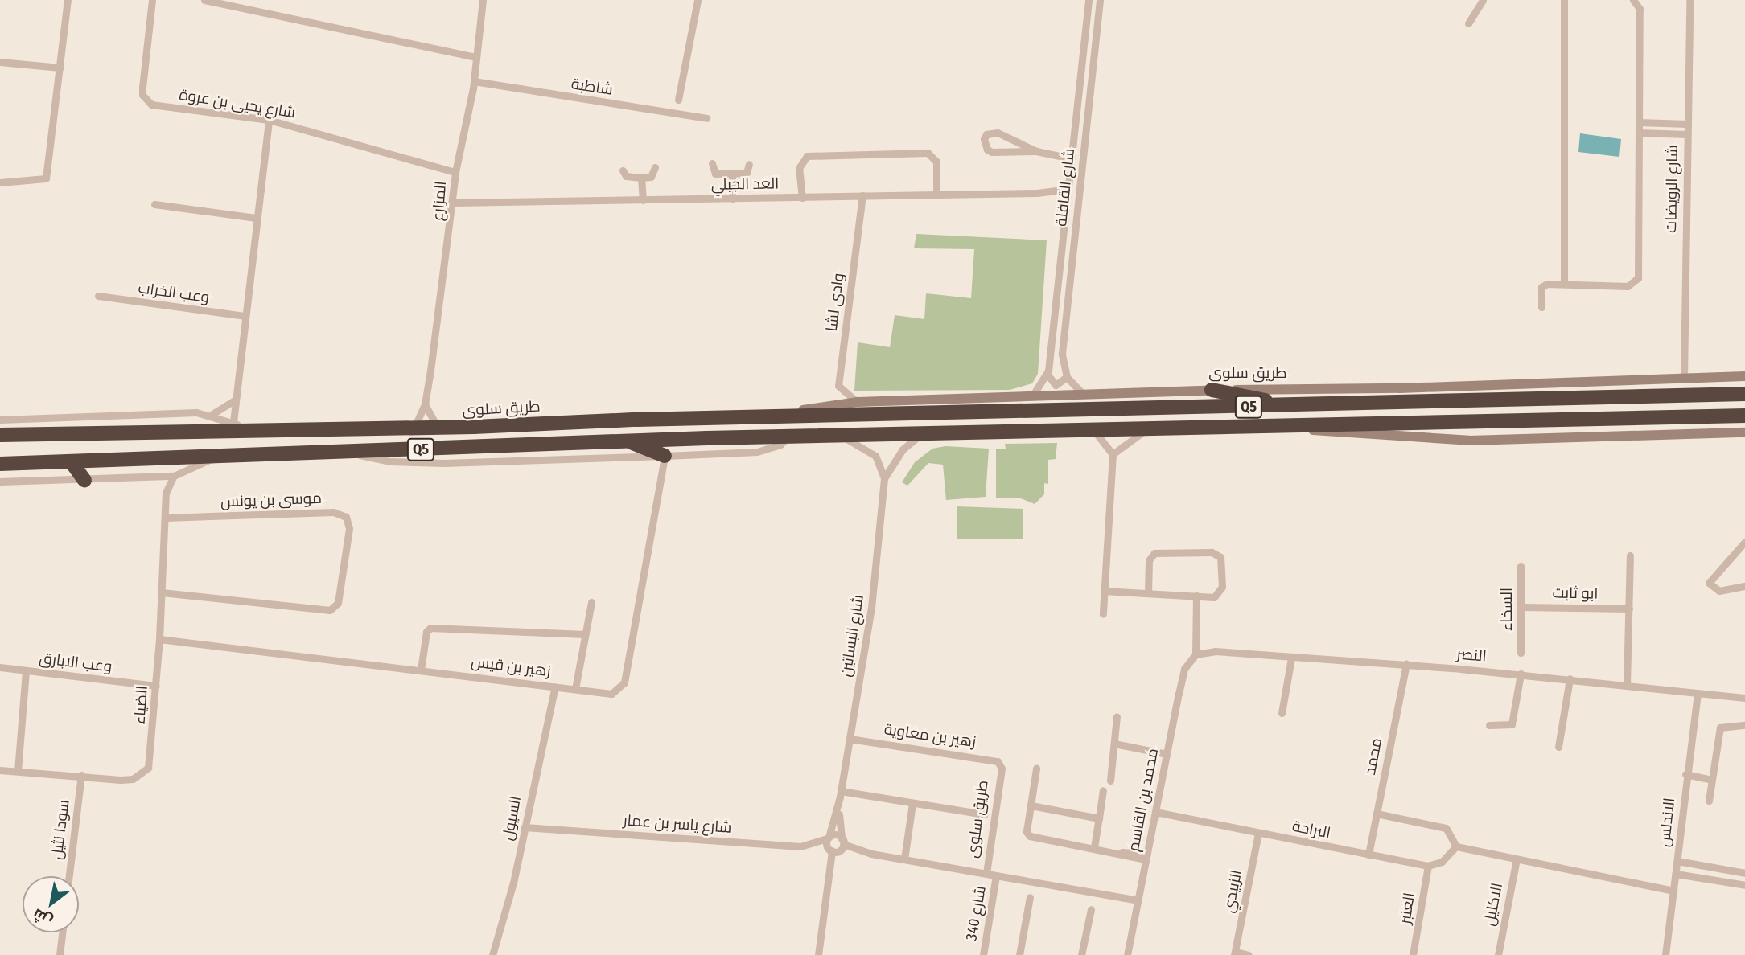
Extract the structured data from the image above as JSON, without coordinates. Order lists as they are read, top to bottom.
{
  "streets": {
    "highway": ["طريق سلوى", "Q5"],
    "street": [
      "شاطبة",
      "شارع يحيى بن عروة",
      "العد الجبلي",
      "شارع القافلة",
      "شارع الرويضات",
      "المزارع",
      "وعب الخراب",
      "وادى لشا",
      "موسى بن يونس",
      "ابو ثابت",
      "السخاء",
      "شارع البساتين",
      "النصر",
      "وعب الابارق",
      "زهير بن قيس",
      "الضياء",
      "زهير بن معاوية",
      "محمد",
      "محمد بن القاسم",
      "السيول",
      "الاندلس",
      "شارع ياسر بن عمار",
      "سودا نثيل",
      "البراحة",
      "الزبيدي",
      "الاكليل",
      "العنبر",
      "شارع 340"
    ]
  },
  "crossings": [
    ["شاطبة", "المزارع"],
    ["شارع يحيى بن عروة", "المزارع"],
    ["العد الجبلي", "شارع القافلة"],
    ["العد الجبلي", "المزارع"],
    ["العد الجبلي", "وادى لشا"],
    ["شارع الرويضات", "طريق سلوى"],
    ["المزارع", "طريق سلوى"],
    ["وادى لشا", "طريق سلوى"],
    ["طريق سلوى", "زهير بن معاوية"],
    ["Q5", "شارع البساتين"],
    ["موسى بن يونس", "الضياء"],
    ["ابو ثابت", "السخاء"],
    ["شارع البساتين", "زهير بن معاوية"],
    ["شارع البساتين", "شارع ياسر بن عمار"],
    ["النصر", "محمد"],
    ["النصر", "محمد بن القاسم"],
    ["النصر", "الاندلس"],
    ["وعب الابارق", "الضياء"],
    ["زهير بن قيس", "الضياء"],
    ["زهير بن قيس", "السيول"],
    ["الضياء", "سودا نثيل"],
    ["محمد", "البراحة"],
    ["محمد بن القاسم", "البراحة"],
    ["السيول", "شارع ياسر بن عمار"],
    ["البراحة", "الزبيدي"],
    ["البراحة", "العنبر"]
  ],
  "north": "bottom left"
}
